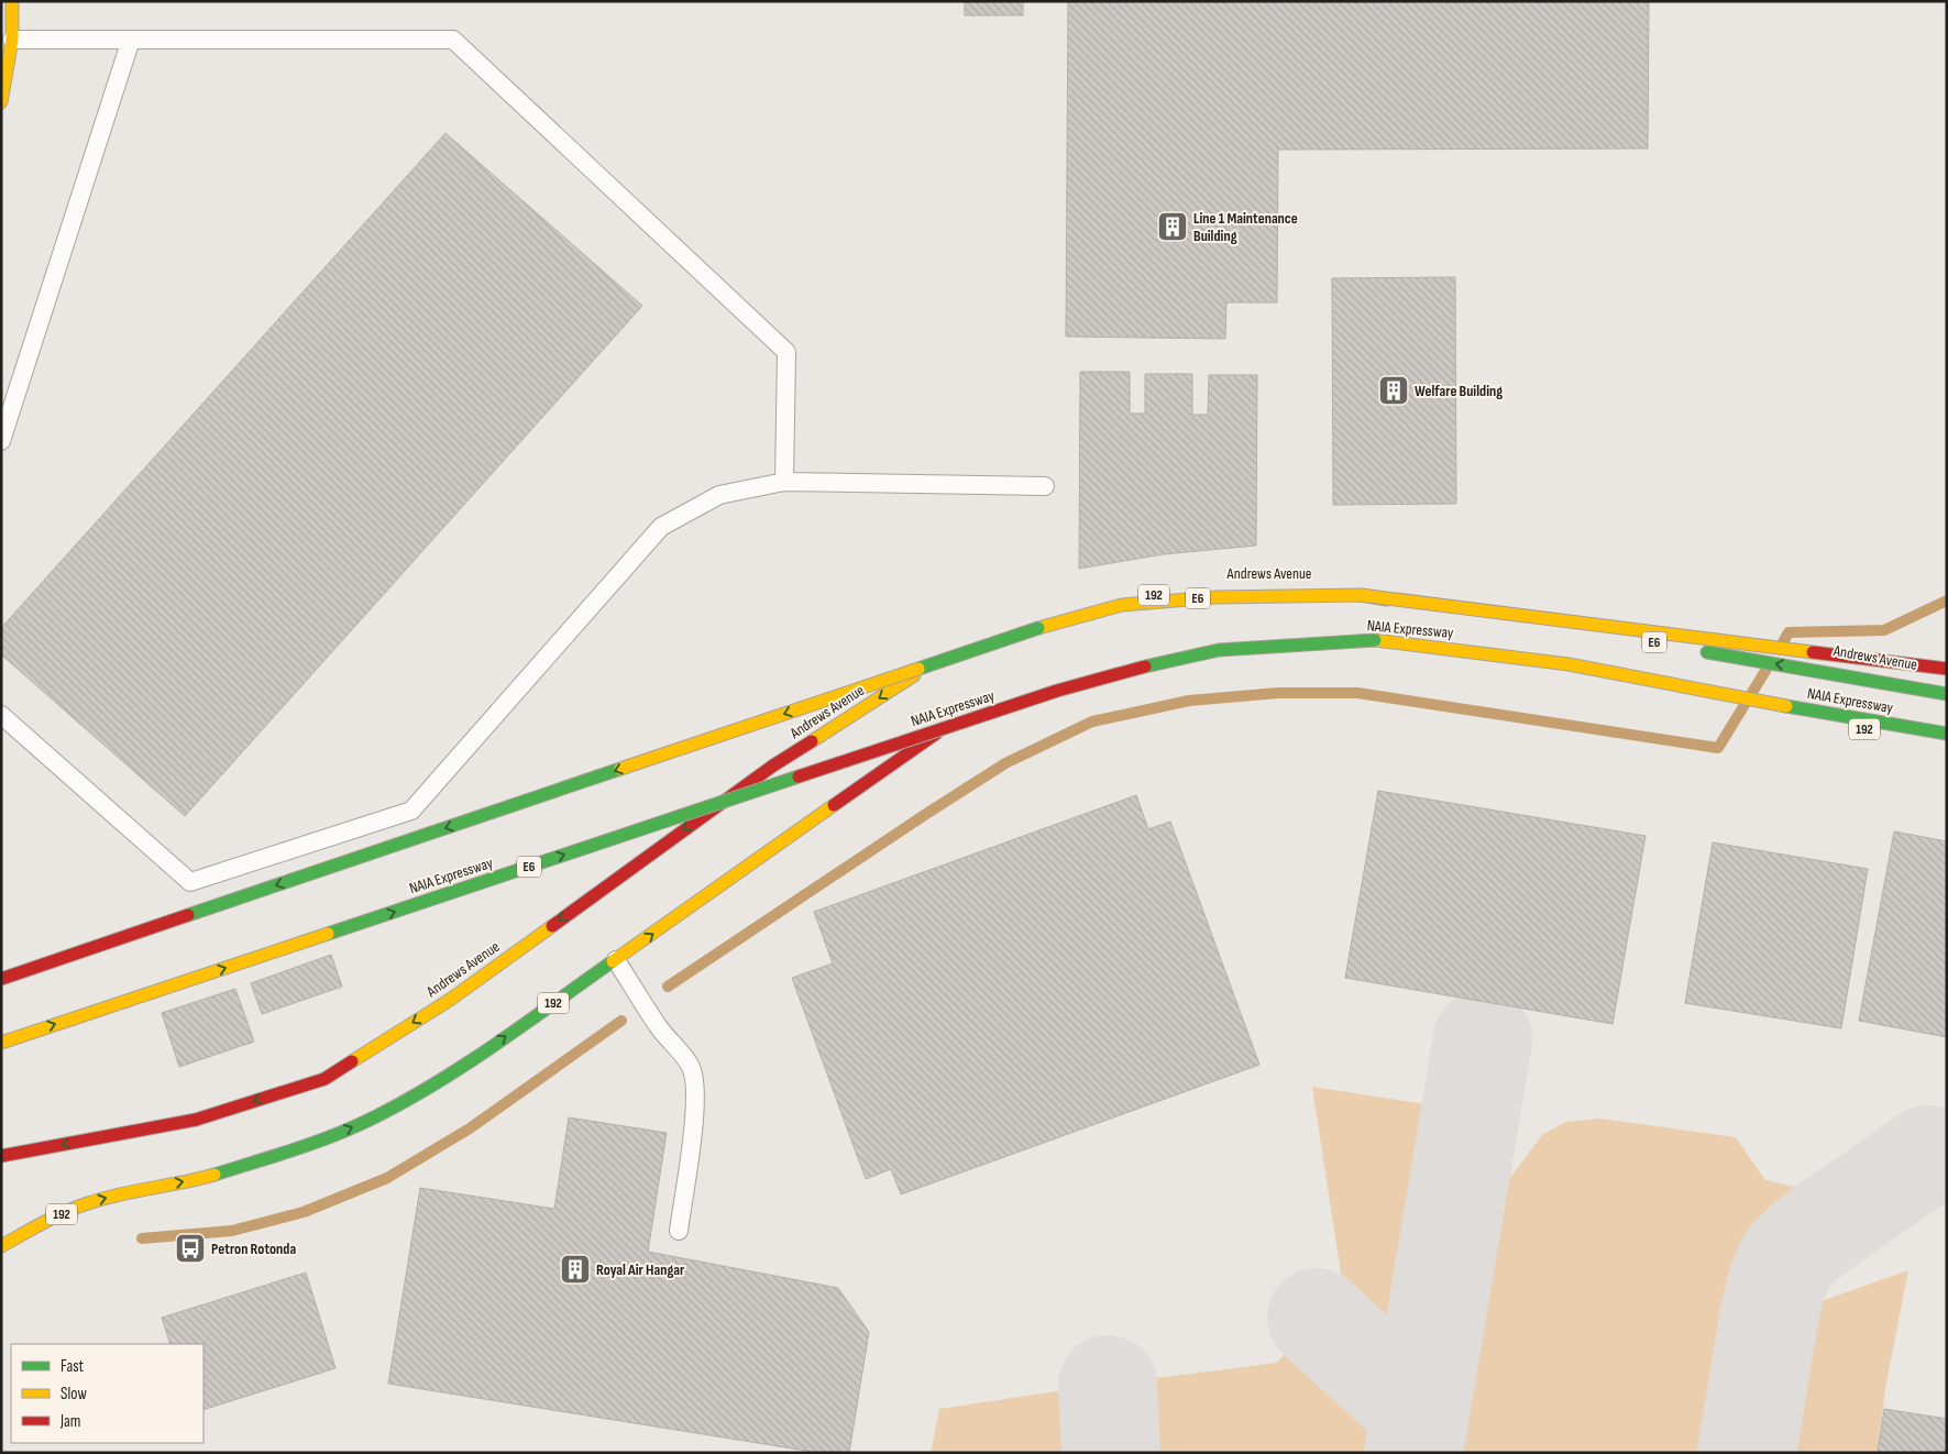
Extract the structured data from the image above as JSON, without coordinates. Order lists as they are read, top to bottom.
{
  "streets": {
    "main road": [
      "Andrews Avenue",
      "192",
      "E6",
      "NAIA Expressway"
    ]
  },
  "places": {
    "building": ["Line 1 Maintenance Building", "Welfare Building", "Royal Air Hangar"],
    "bus stop": ["Petron Rotonda"]
  },
  "legend": ["Fast", "Slow", "Jam"]
}
